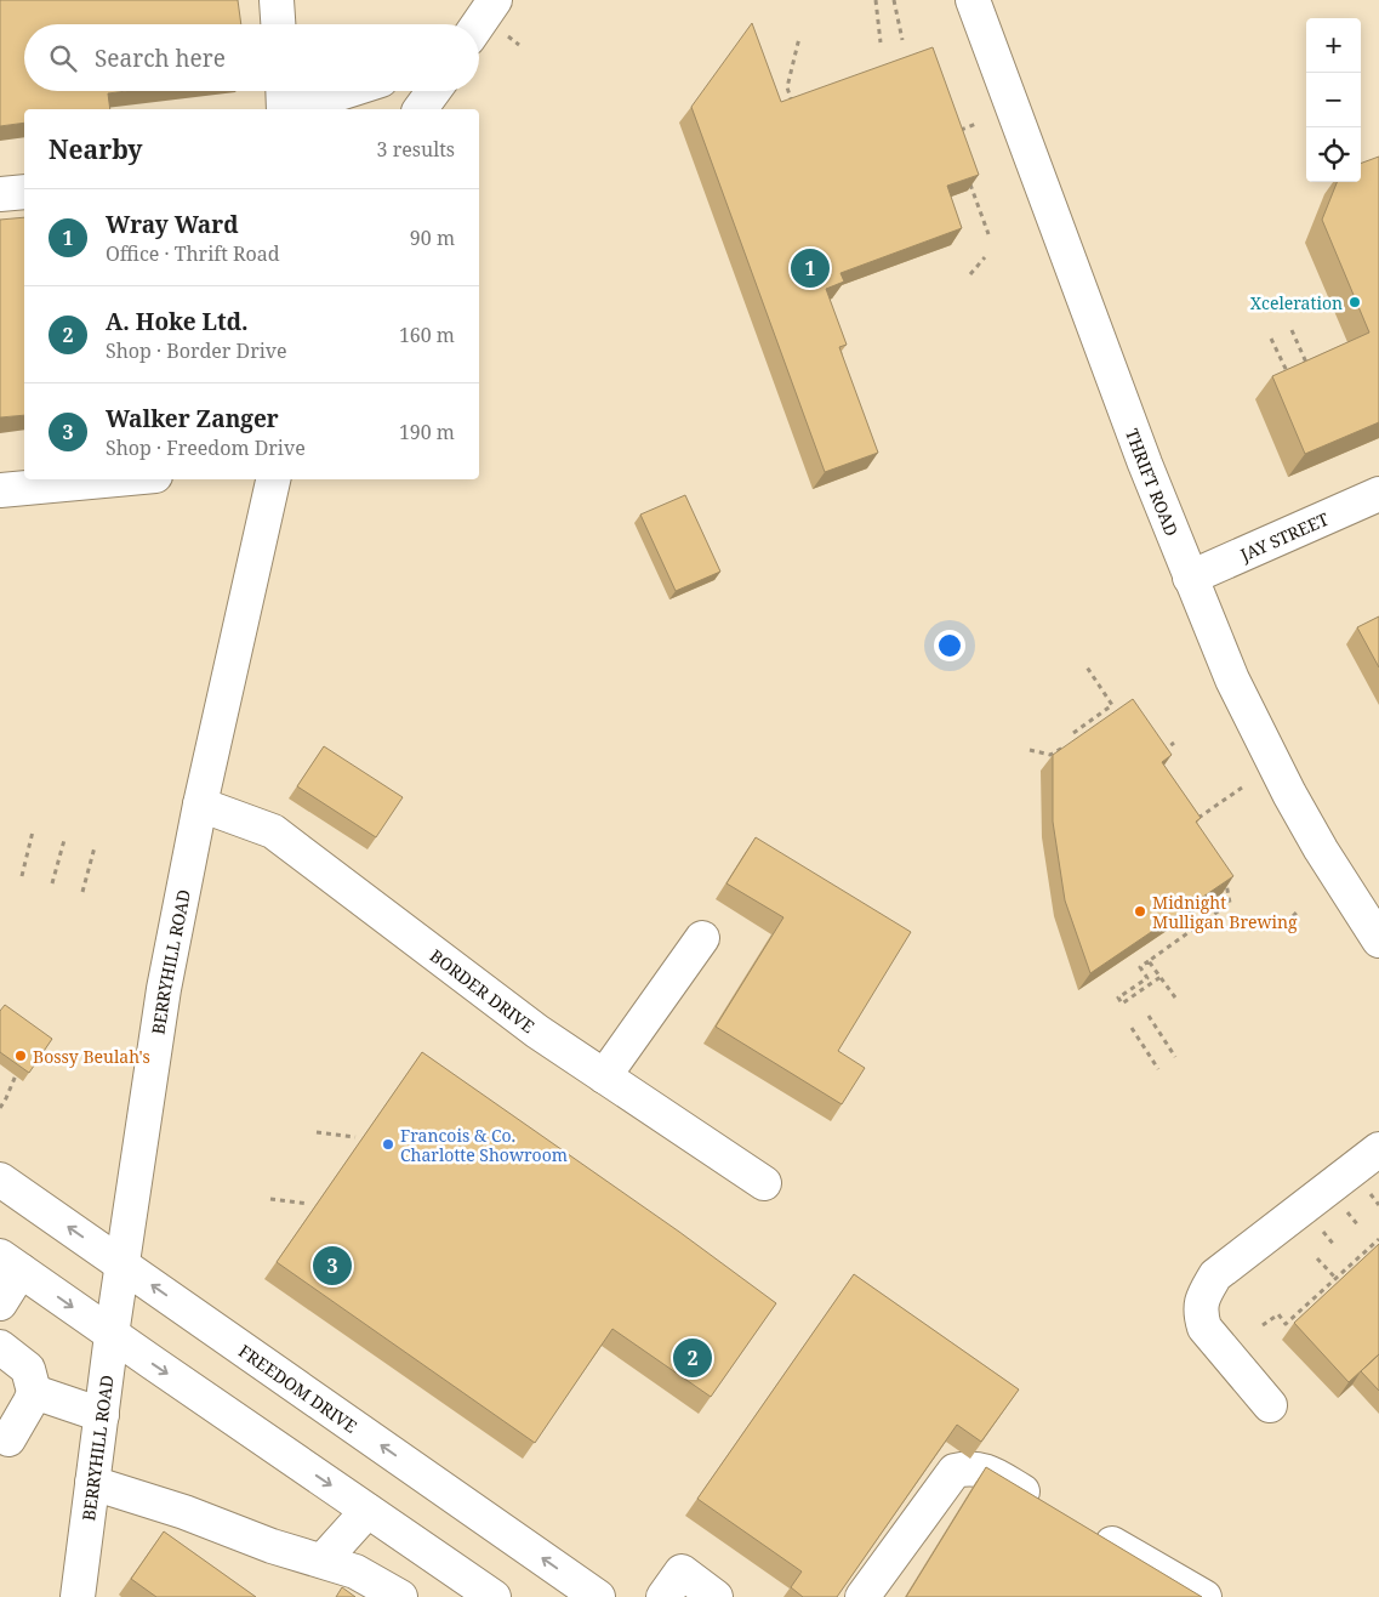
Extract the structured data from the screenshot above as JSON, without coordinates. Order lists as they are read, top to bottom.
{
  "streets": {
    "street": [
      "THRIFT ROAD",
      "JAY STREET",
      "BERRYHILL ROAD",
      "BORDER DRIVE",
      "FREEDOM DRIVE"
    ]
  },
  "crossings": [
    ["THRIFT ROAD", "JAY STREET"],
    ["BERRYHILL ROAD", "BORDER DRIVE"],
    ["BERRYHILL ROAD", "FREEDOM DRIVE"]
  ],
  "places": [
    "Xceleration",
    "Midnight Mulligan Brewing",
    "Bossy Beulah's",
    "Francois & Co. Charlotte Showroom"
  ],
  "page": {
    "map_buttons": ["+", "−"],
    "search": "Search here",
    "heading": ["Nearby", "3 results"],
    "list": [
      {
        "mark": "1",
        "name": "Wray Ward",
        "note": "Office · Thrift Road",
        "value": "90 m"
      },
      {
        "mark": "2",
        "name": "A. Hoke Ltd.",
        "note": "Shop · Border Drive",
        "value": "160 m"
      },
      {
        "mark": "3",
        "name": "Walker Zanger",
        "note": "Shop · Freedom Drive",
        "value": "190 m"
      }
    ],
    "pins": ["1", "3", "2"]
  }
}
